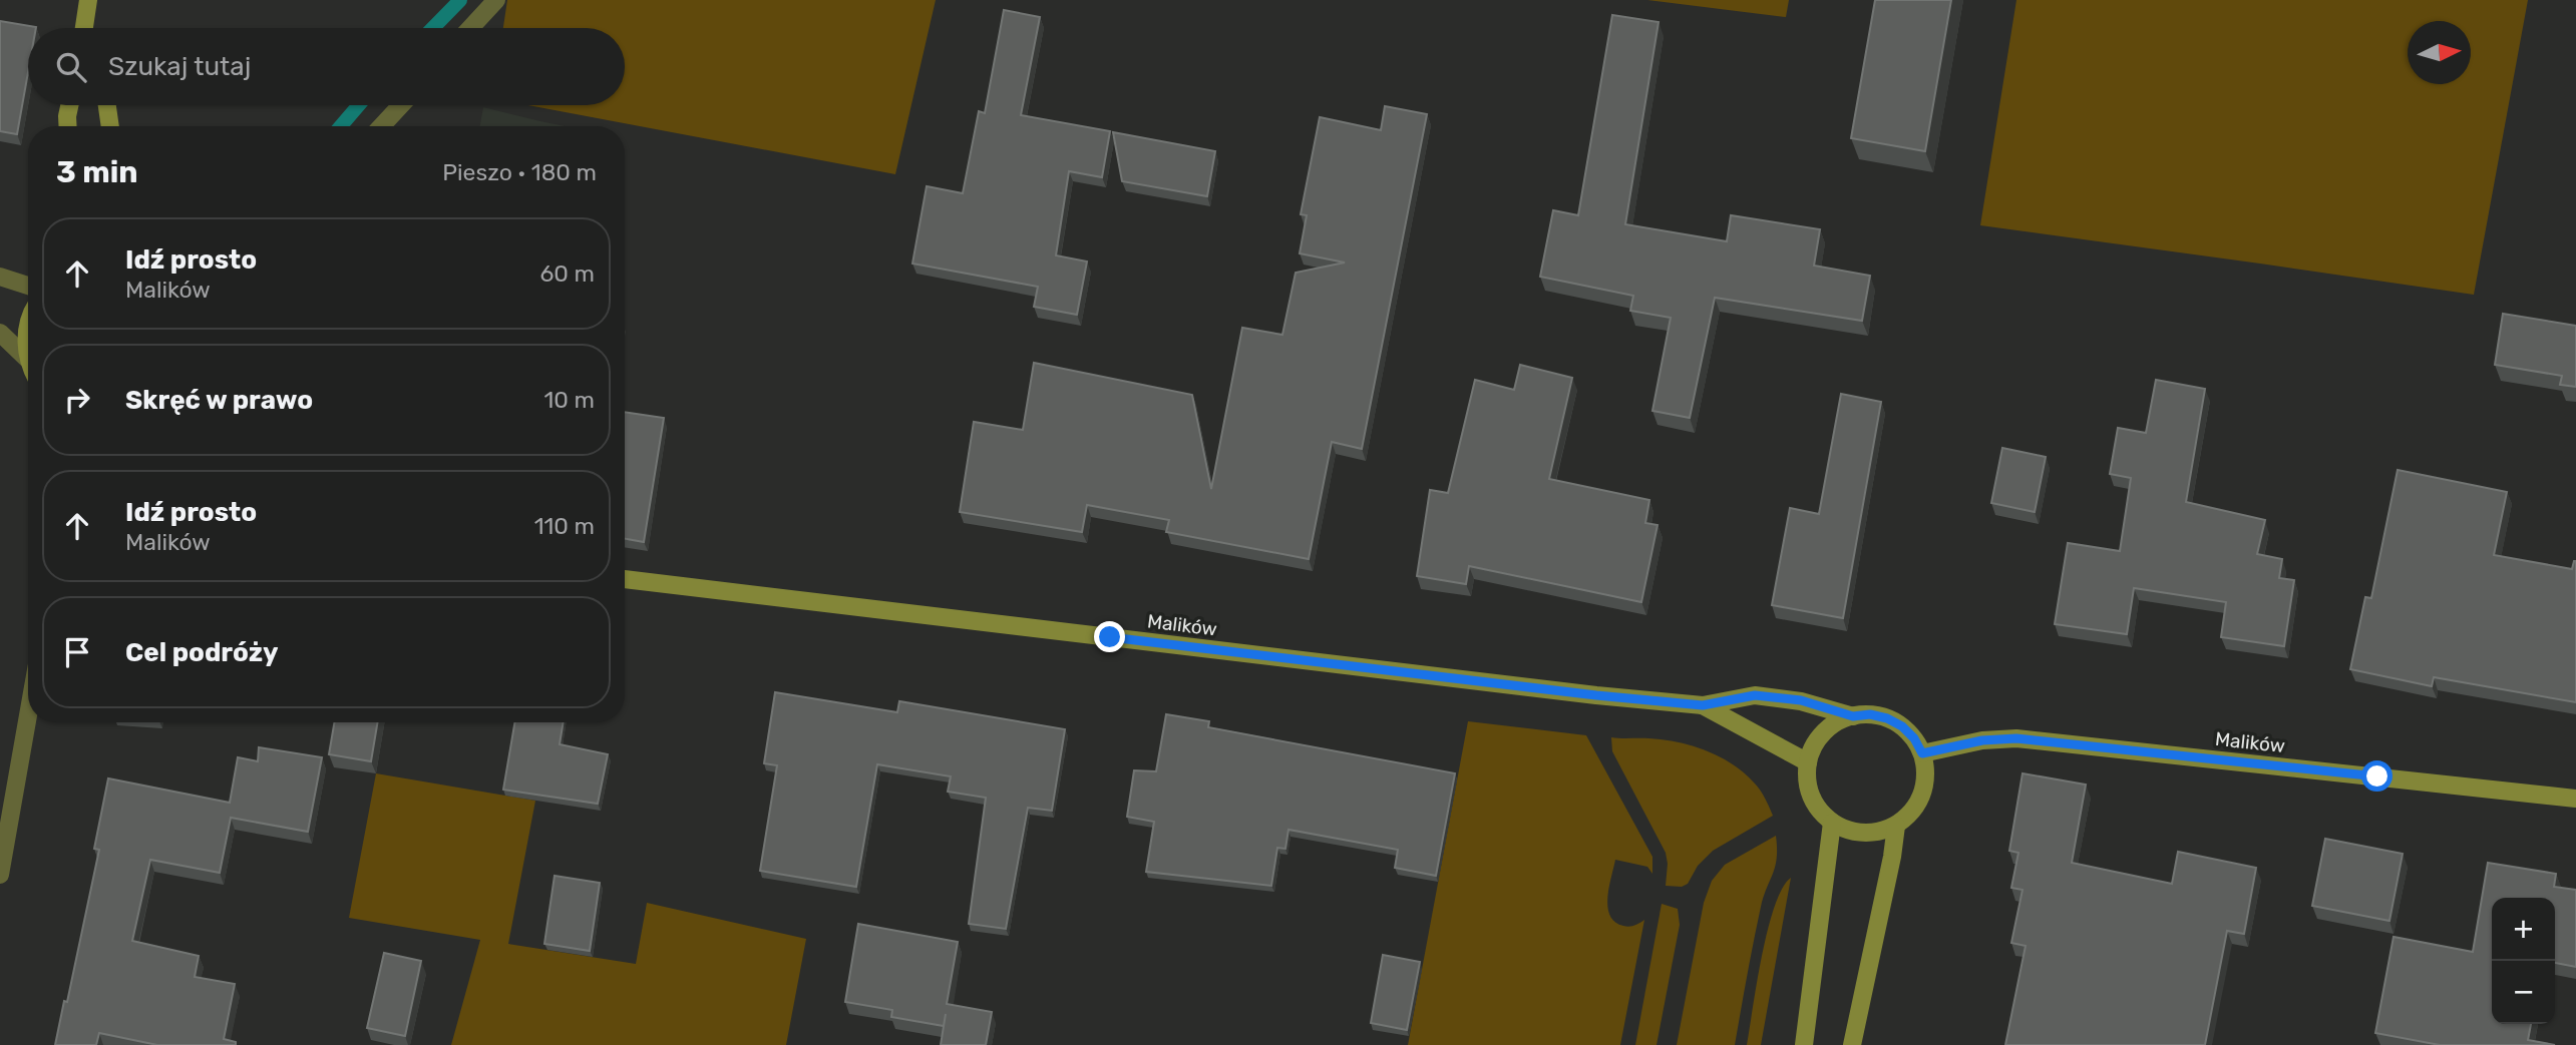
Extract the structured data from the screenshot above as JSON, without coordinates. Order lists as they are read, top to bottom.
{
  "streets": {
    "main road": ["Malików"]
  },
  "north": "right",
  "page": {
    "search": "Szukaj tutaj",
    "heading": ["3 min", "Pieszo · 180 m"],
    "list": [
      ["Idź prosto", "Malików", "60 m"],
      ["Skręć w prawo", "10 m"],
      ["Idź prosto", "Malików", "110 m"],
      "Cel podróży"
    ],
    "map_buttons": ["+", "−"]
  }
}
